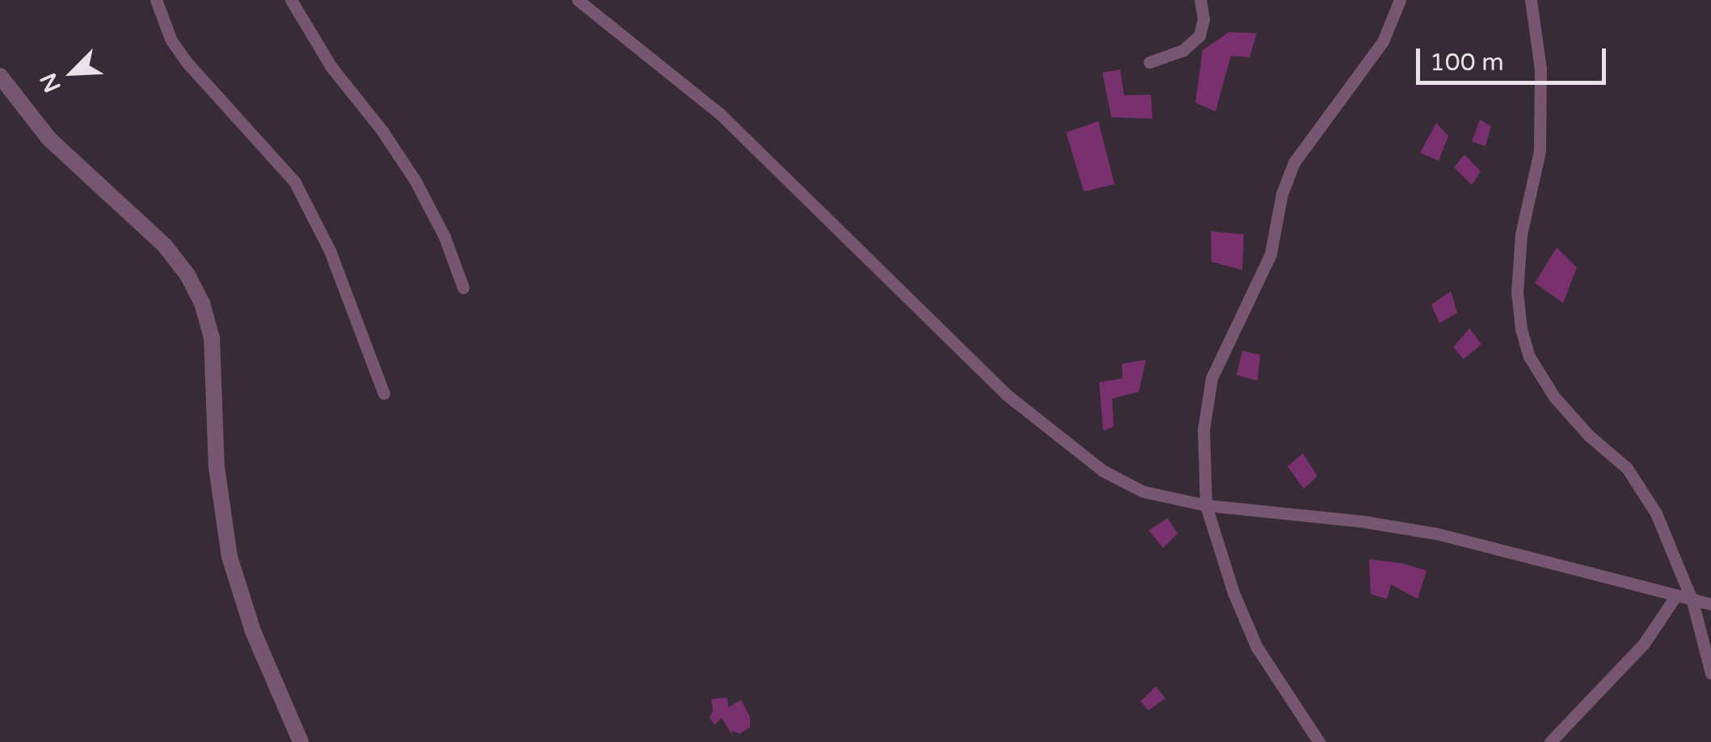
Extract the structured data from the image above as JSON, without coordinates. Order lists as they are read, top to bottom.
{
  "scale_bar": "100 m",
  "north": "bottom left"
}
